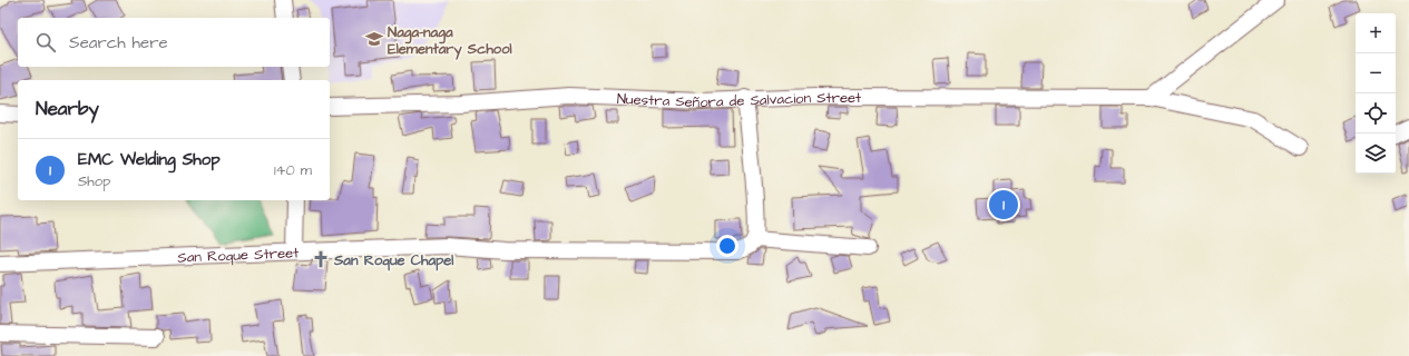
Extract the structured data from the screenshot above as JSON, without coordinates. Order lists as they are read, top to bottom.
{
  "streets": {
    "street": ["Nuestra Señora de Salvacion Street", "San Roque Street"]
  },
  "places": {
    "school or university": ["Naga-naga Elementary School"],
    "church": ["San Roque Chapel"]
  },
  "page": {
    "map_buttons": ["+", "−"],
    "search": "Search here",
    "heading": "Nearby",
    "list": [
      {
        "mark": "1",
        "name": "EMC Welding Shop",
        "note": "Shop",
        "value": "140 m"
      }
    ],
    "pins": "1"
  }
}
